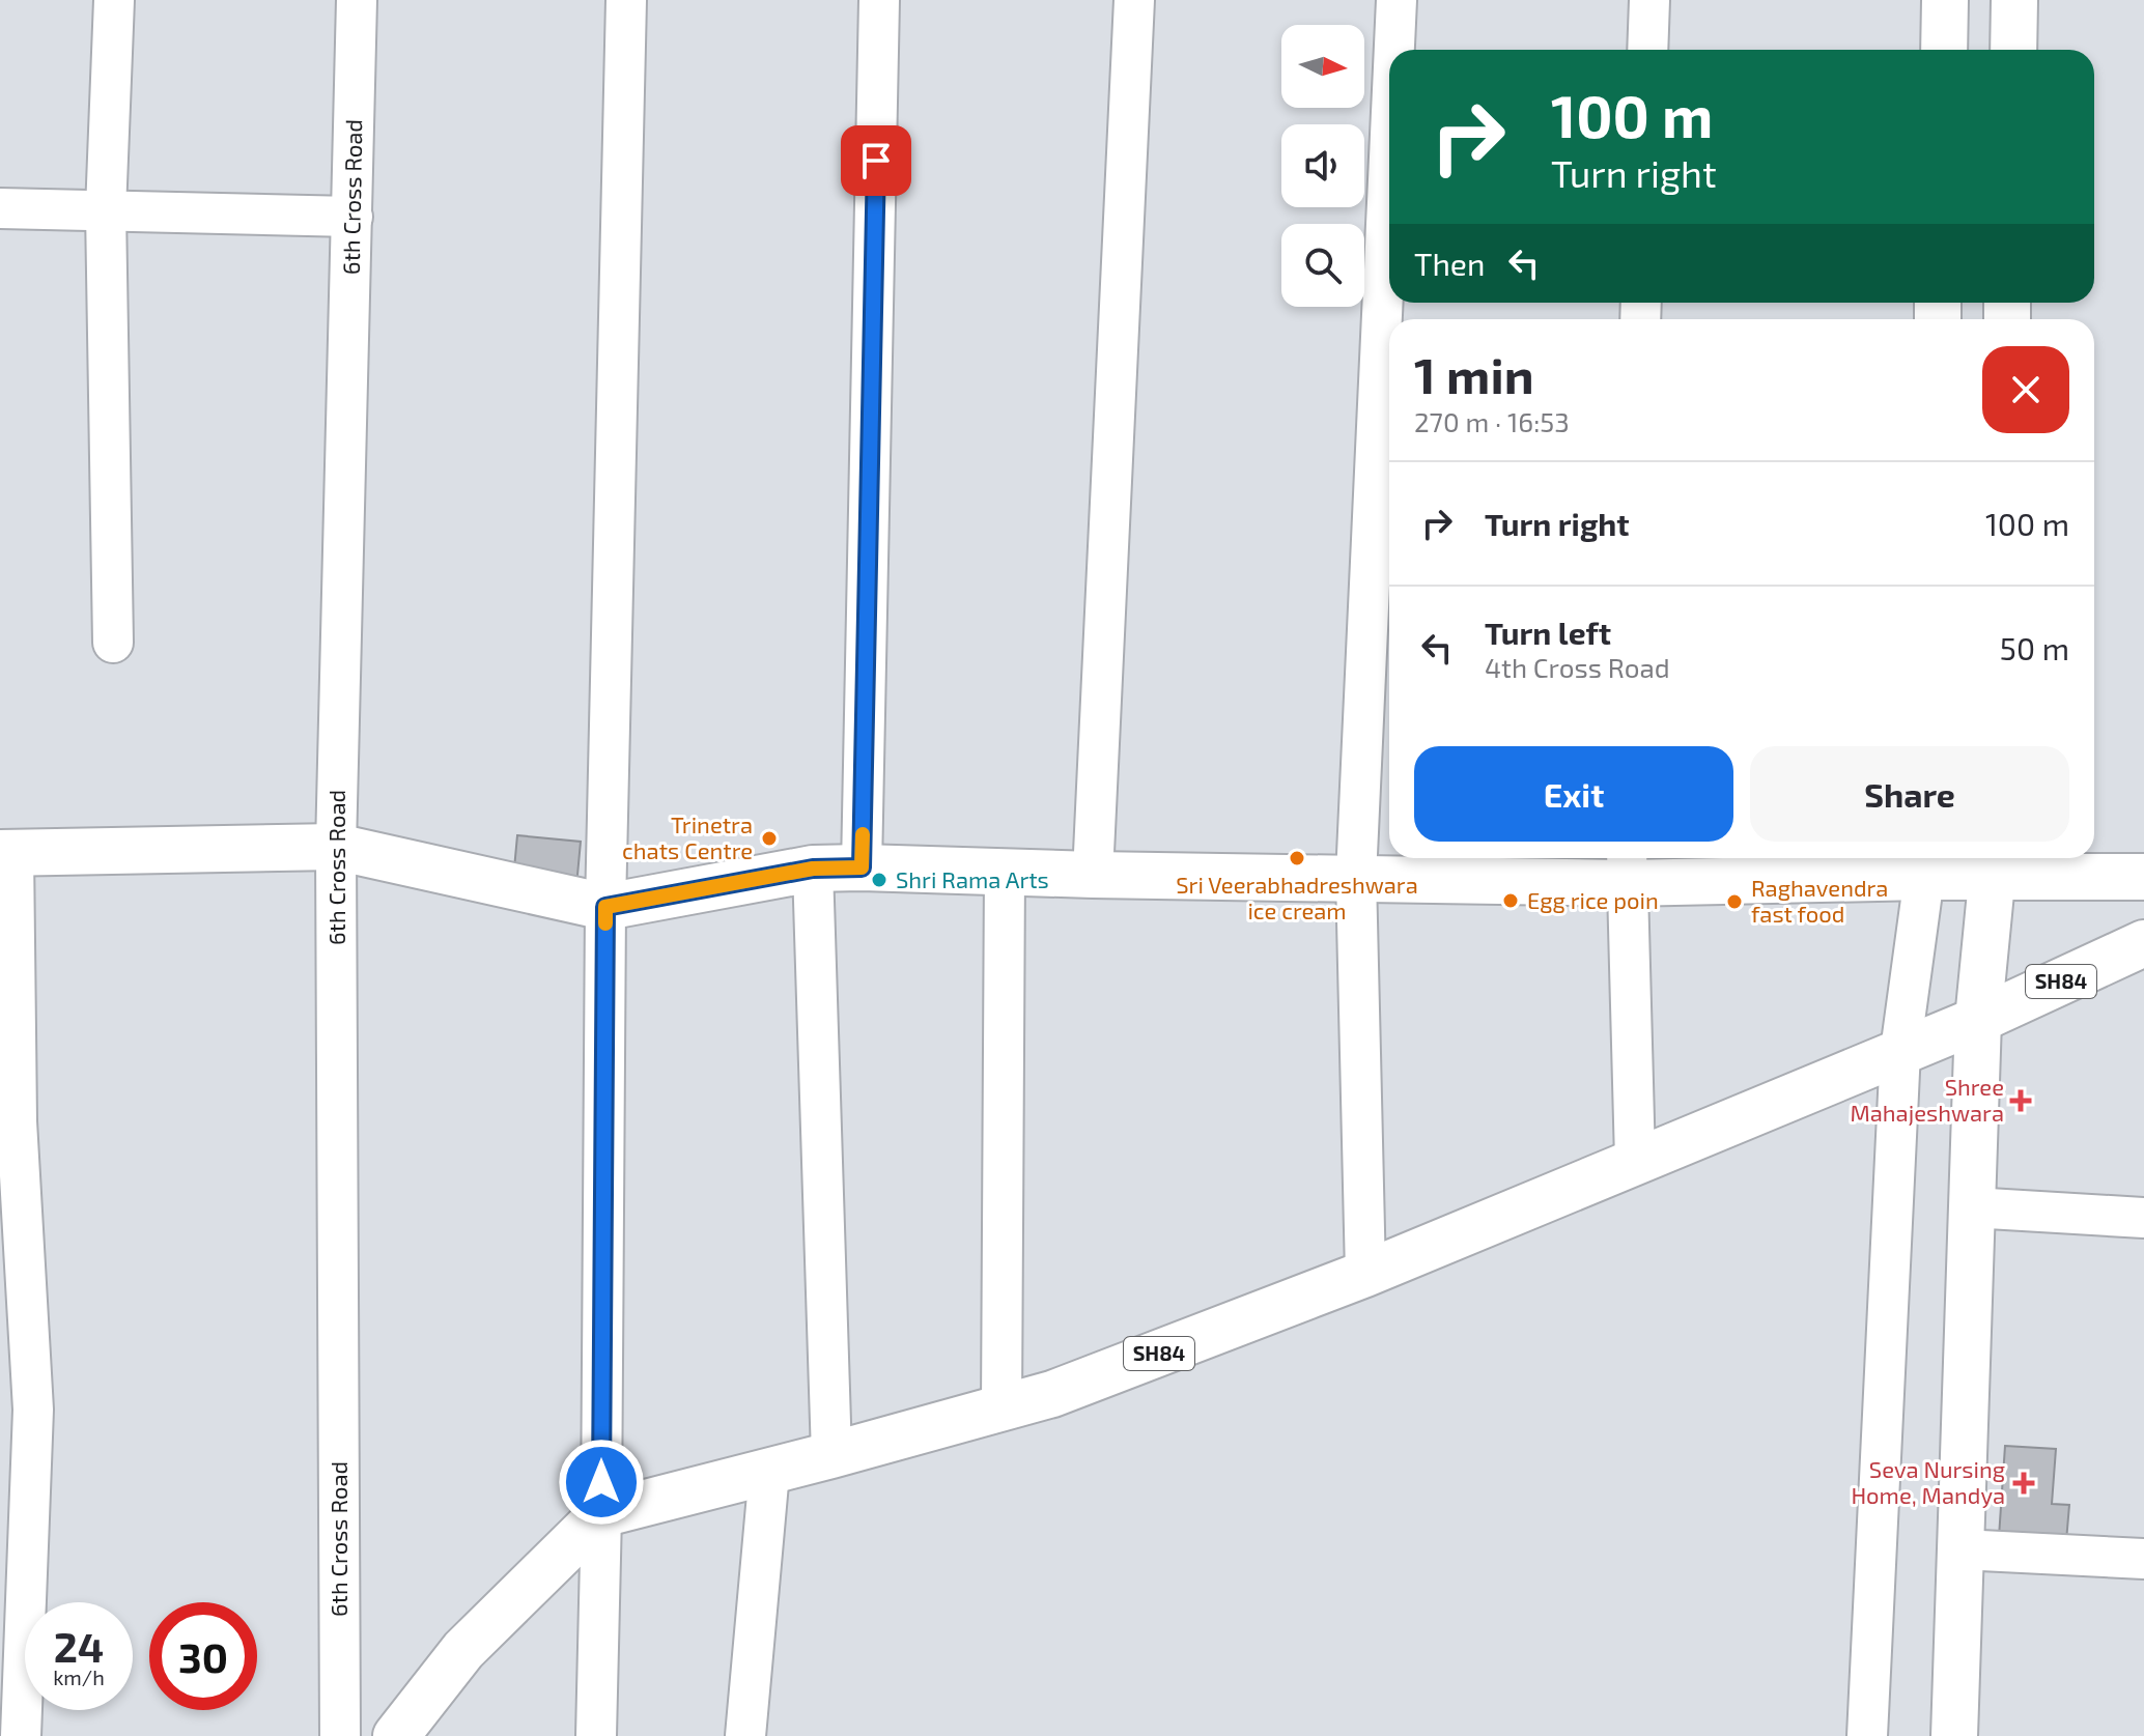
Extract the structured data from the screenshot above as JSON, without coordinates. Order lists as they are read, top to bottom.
{
  "streets": {
    "street": ["6th Cross Road", "SH84"]
  },
  "places": {
    "other": [
      "Trinetra chats Centre",
      "Sri Veerabhadreshwara ice cream",
      "Shri Rama Arts",
      "Egg rice poin",
      "Raghavendra fast food"
    ],
    "health": ["Shree Mahajeshwara", "Seva Nursing Home, Mandya"]
  },
  "north": "right",
  "page": {
    "turn": ["100 m", "Turn right"],
    "then": "Then",
    "heading": ["1 min", "270 m · 16:53"],
    "list": [
      {
        "name": "Turn right",
        "value": "100 m"
      },
      {
        "name": "Turn left",
        "note": "4th Cross Road",
        "value": "50 m"
      }
    ],
    "buttons": ["Exit", "Share"],
    "speed": "24 km/h",
    "limit": "30"
  }
}
